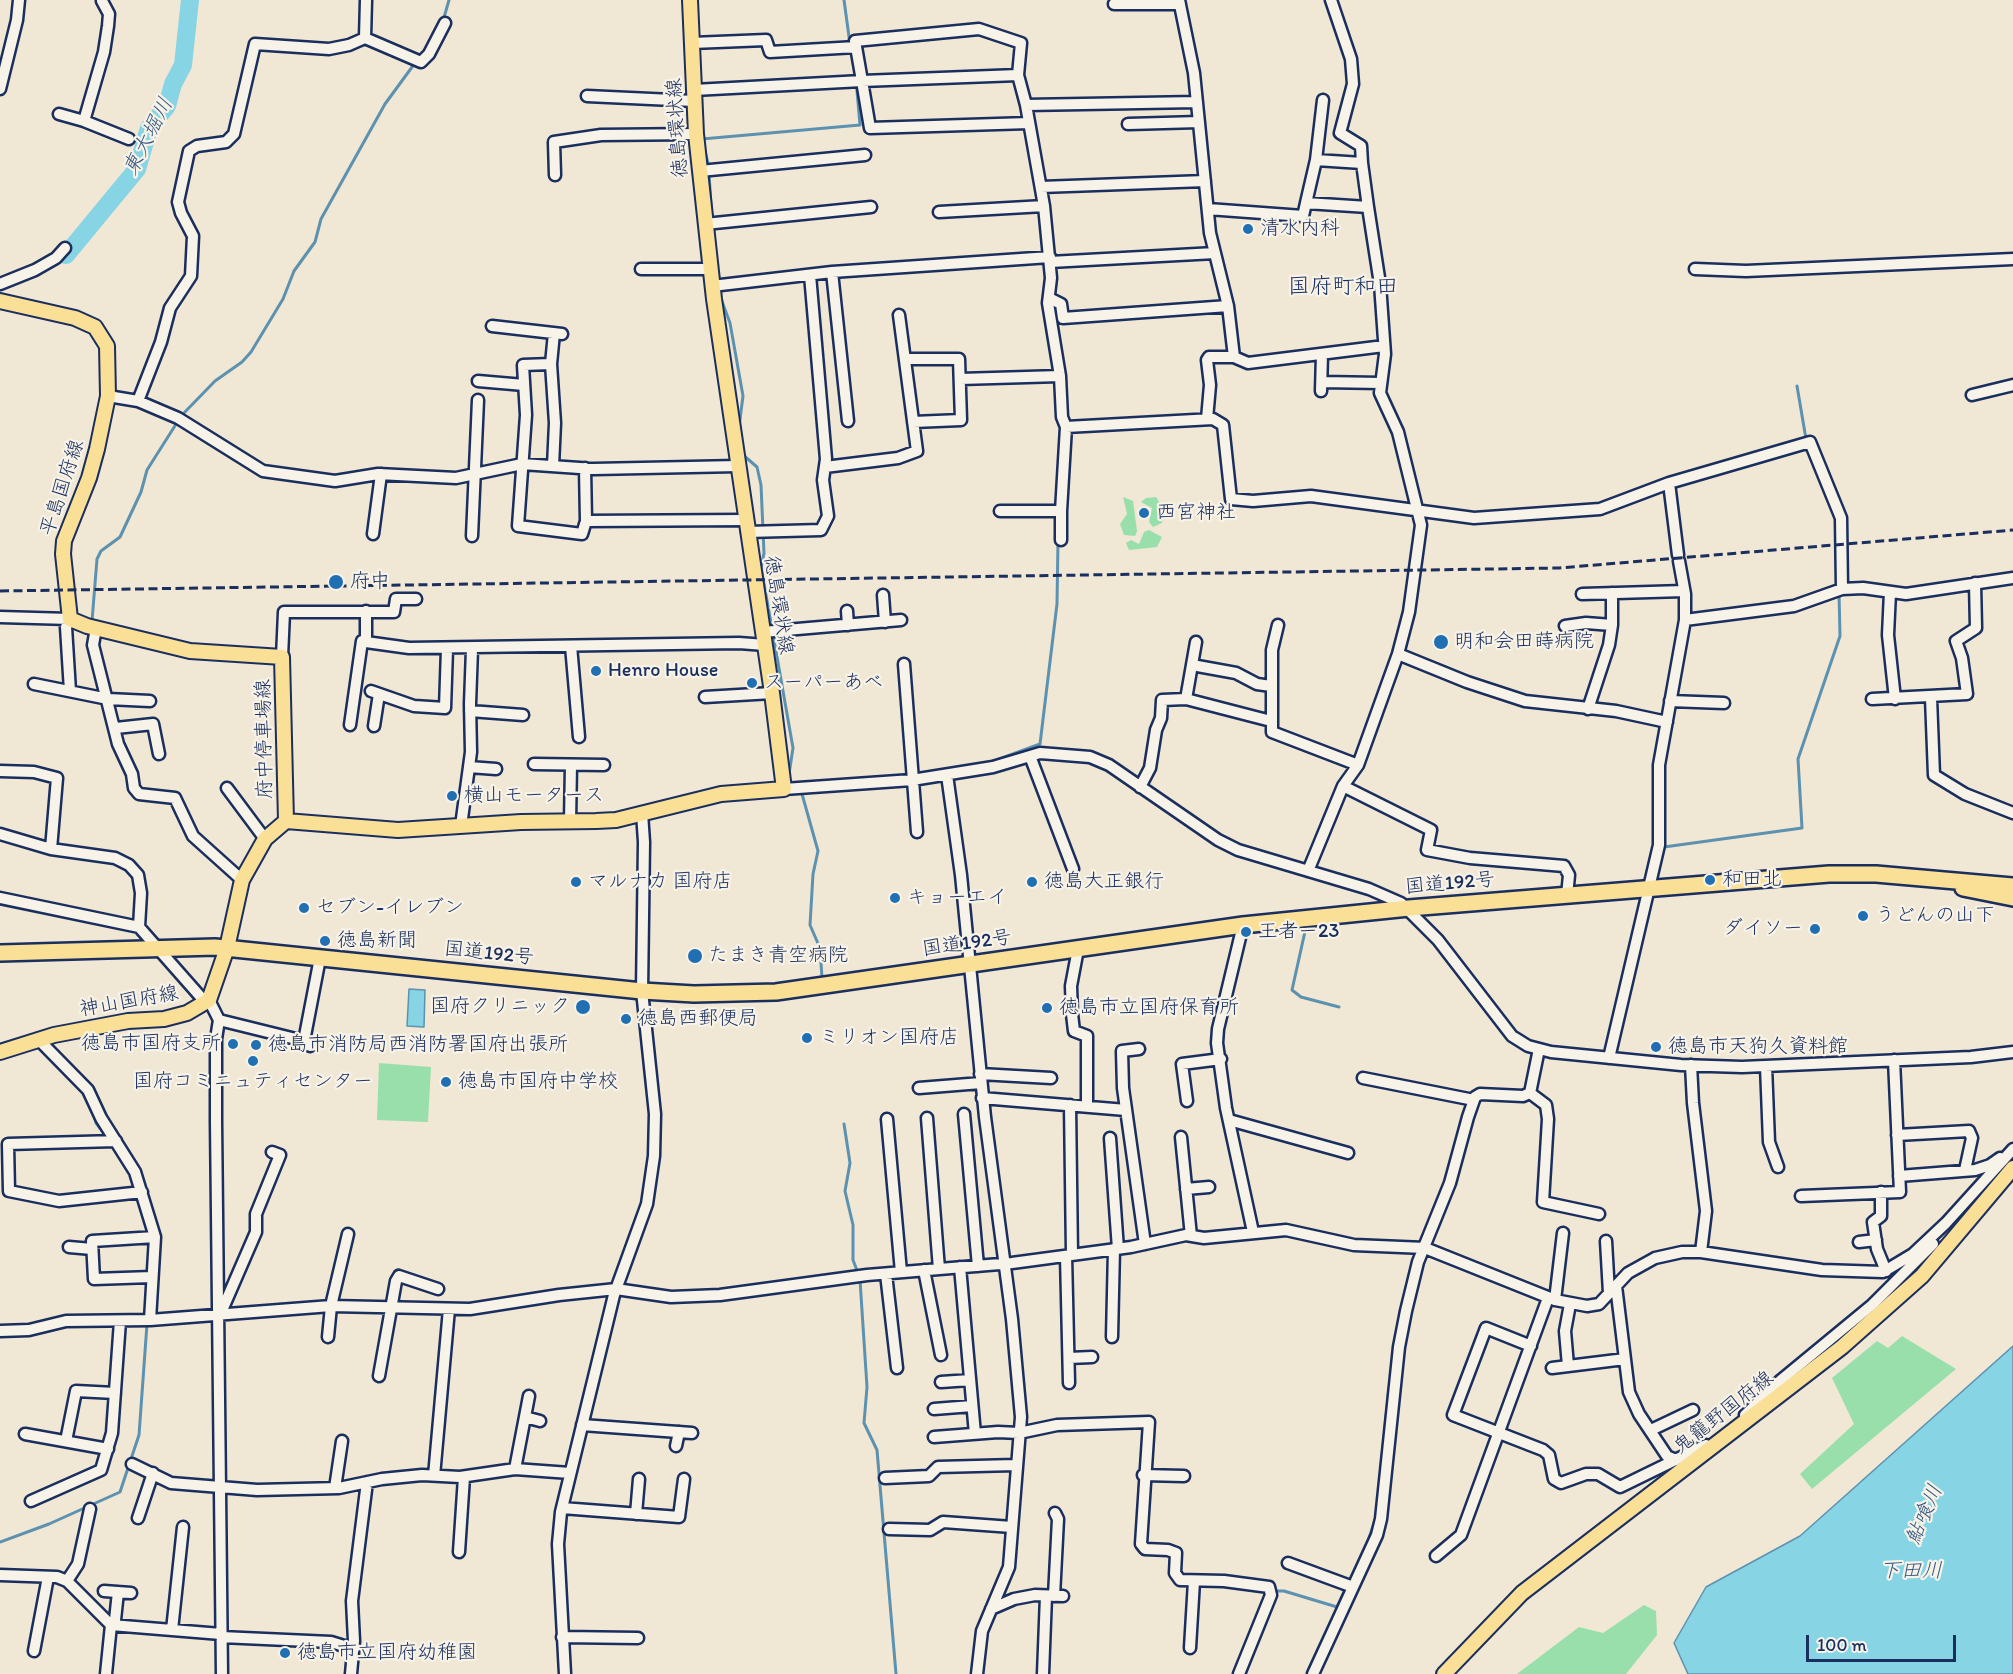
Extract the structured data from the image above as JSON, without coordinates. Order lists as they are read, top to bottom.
{
  "streets": {
    "highway": ["国道192号"],
    "main road": [
      "徳島環状線",
      "平島国府線",
      "府中停車場線",
      "神山国府線",
      "鬼籠野国府線"
    ]
  },
  "districts": ["国府町和田"],
  "water": ["東大堀川", "鮎喰川", "下田川"],
  "places": [
    "清水内科",
    "西宮神社",
    "府中",
    "明和会田蒔病院",
    "Henro House",
    "スーパーあべ",
    "横山モータース",
    "和田北",
    "マルナカ 国府店",
    "徳島大正銀行",
    "キョーエイ",
    "セブン-イレブン",
    "うどんの山下",
    "ダイソー",
    "王者ー23",
    "徳島新聞",
    "たまき青空病院",
    "国府クリニック",
    "徳島市立国府保育所",
    "徳島西郵便局",
    "ミリオン国府店",
    "徳島市国府支所",
    "徳島市消防局西消防署国府出張所",
    "徳島市天狗久資料館",
    "国府コミニュティセンター",
    "徳島市国府中学校",
    "徳島市立国府幼稚園"
  ],
  "scale_bar": "100 m"
}
